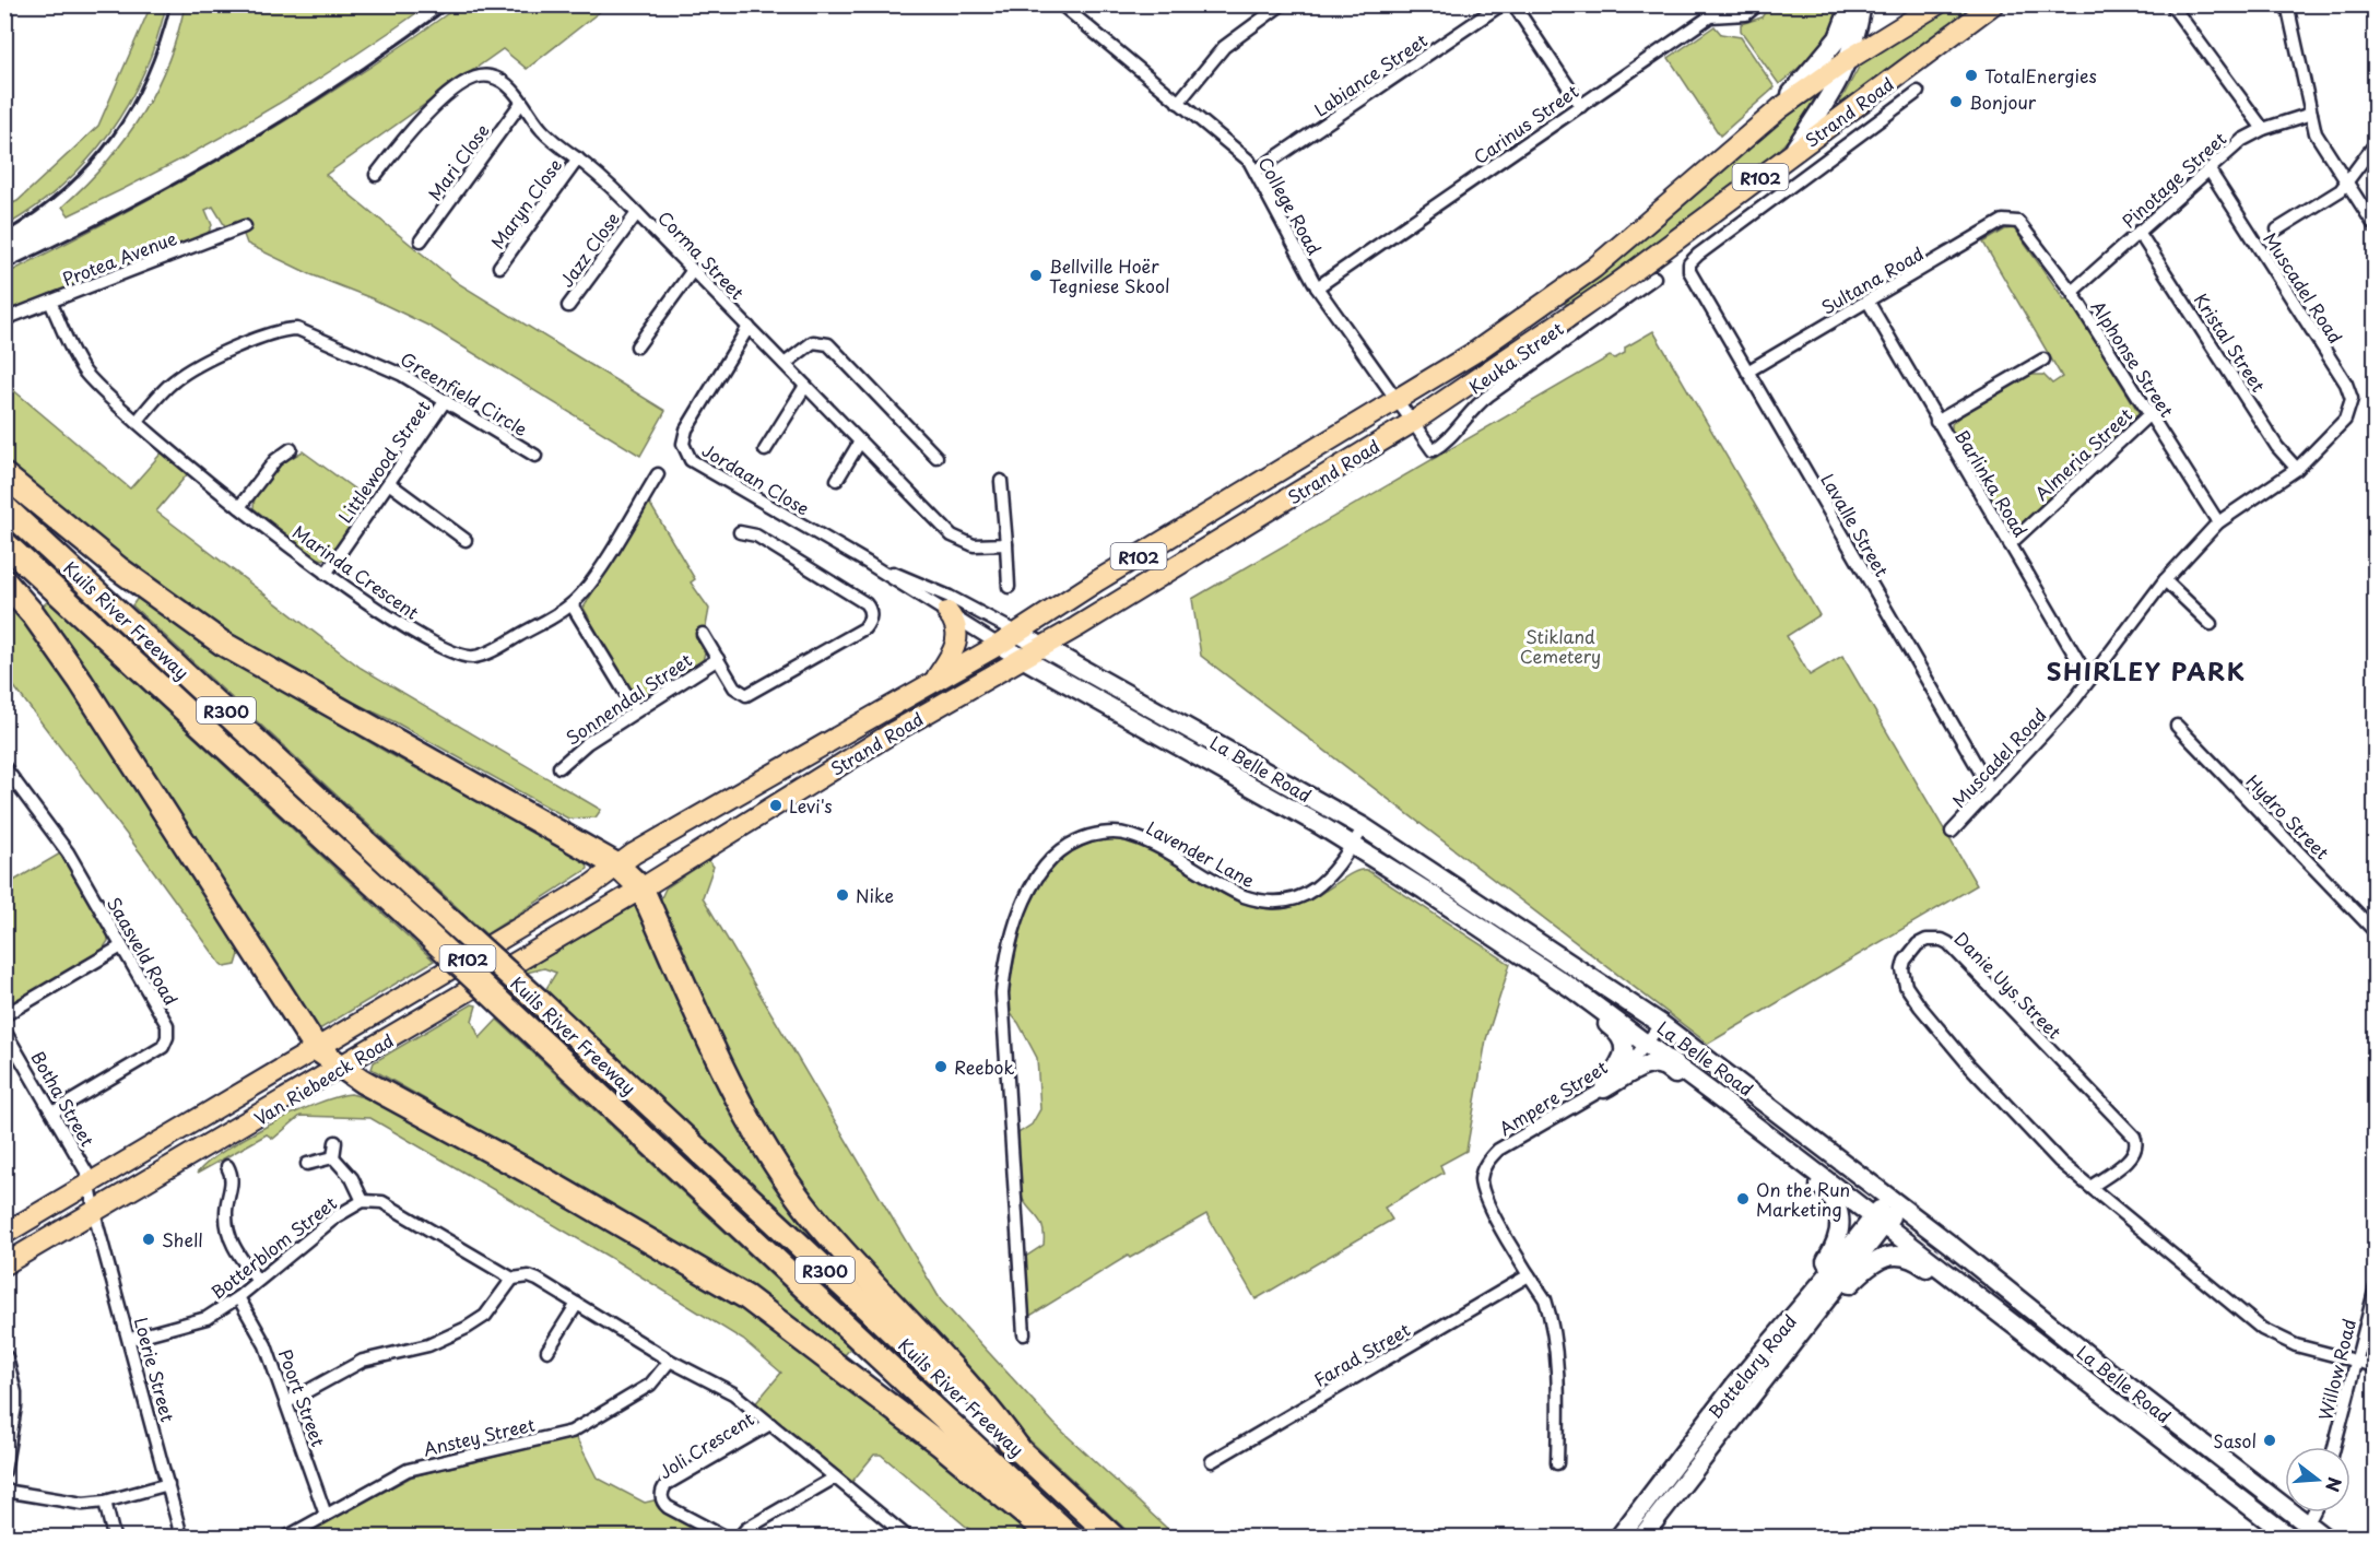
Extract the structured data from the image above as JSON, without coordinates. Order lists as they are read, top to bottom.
{
  "streets": {
    "highway": ["Kuils River Freeway", "R300"],
    "main road": [
      "Strand Road",
      "R102",
      "La Belle Road",
      "Van Riebeeck Road",
      "Bottelary Road"
    ],
    "street": [
      "Labiance Street",
      "Carinus Street",
      "Mari Close",
      "Pinotage Street",
      "Maryn Close",
      "College Road",
      "Jazz Close",
      "Corma Street",
      "Protea Avenue",
      "Sultana Road",
      "Muscadel Road",
      "Kristal Street",
      "Keuka Street",
      "Alphonse Street",
      "Greenfield Circle",
      "Almeria Street",
      "Littlewood Street",
      "Jordaan Close",
      "Barlinka Road",
      "Lavalle Street",
      "Marinda Crescent",
      "Sonnendal Street",
      "Hydro Street",
      "Lavender Lane",
      "Saasveld Road",
      "Danie Uys Street",
      "Ampere Street",
      "Botha Street",
      "Botterblom Street",
      "Farad Street",
      "Loerie Street",
      "Willow Road",
      "Poort Street",
      "Anstey Street",
      "Joli Crescent"
    ]
  },
  "crossings": [
    ["Labiance Street", "College Road"],
    ["Strand Road", "College Road"],
    ["Strand Road", "Keuka Street"],
    ["Strand Road", "Jordaan Close"],
    ["Strand Road", "La Belle Road"],
    ["Strand Road", "Van Riebeeck Road"],
    ["Carinus Street", "College Road"],
    ["Mari Close", "Corma Street"],
    ["Pinotage Street", "Muscadel Road"],
    ["Pinotage Street", "Kristal Street"],
    ["Pinotage Street", "Alphonse Street"],
    ["Maryn Close", "Corma Street"],
    ["College Road", "Keuka Street"],
    ["Jazz Close", "Corma Street"],
    ["Corma Street", "Jordaan Close"],
    ["Protea Avenue", "Marinda Crescent"],
    ["Sultana Road", "Alphonse Street"],
    ["Sultana Road", "Barlinka Road"],
    ["Sultana Road", "Lavalle Street"],
    ["Muscadel Road", "Kristal Street"],
    ["Muscadel Road", "Alphonse Street"],
    ["Muscadel Road", "Barlinka Road"],
    ["Muscadel Road", "Lavalle Street"],
    ["Alphonse Street", "Almeria Street"],
    ["Greenfield Circle", "Littlewood Street"],
    ["Greenfield Circle", "Marinda Crescent"],
    ["Almeria Street", "Barlinka Road"],
    ["Littlewood Street", "Marinda Crescent"],
    ["Jordaan Close", "La Belle Road"],
    ["La Belle Road", "Lavender Lane"],
    ["La Belle Road", "Ampere Street"],
    ["La Belle Road", "Bottelary Road"],
    ["Saasveld Road", "Botha Street"],
    ["Danie Uys Street", "Willow Road"],
    ["Van Riebeeck Road", "Botha Street"],
    ["Van Riebeeck Road", "Loerie Street"],
    ["Ampere Street", "Farad Street"],
    ["Botha Street", "Loerie Street"],
    ["Botterblom Street", "Loerie Street"],
    ["Botterblom Street", "Poort Street"],
    ["Botterblom Street", "Anstey Street"],
    ["Botterblom Street", "Joli Crescent"],
    ["Poort Street", "Anstey Street"],
    ["Anstey Street", "Joli Crescent"]
  ],
  "districts": ["SHIRLEY PARK"],
  "parks": ["Stikland Cemetery"],
  "places": [
    "TotalEnergies",
    "Bonjour",
    "Bellville Hoër Tegniese Skool",
    "Levi's",
    "Nike",
    "Reebok",
    "On the Run Marketing",
    "Shell",
    "Sasol"
  ],
  "north": "right"
}
